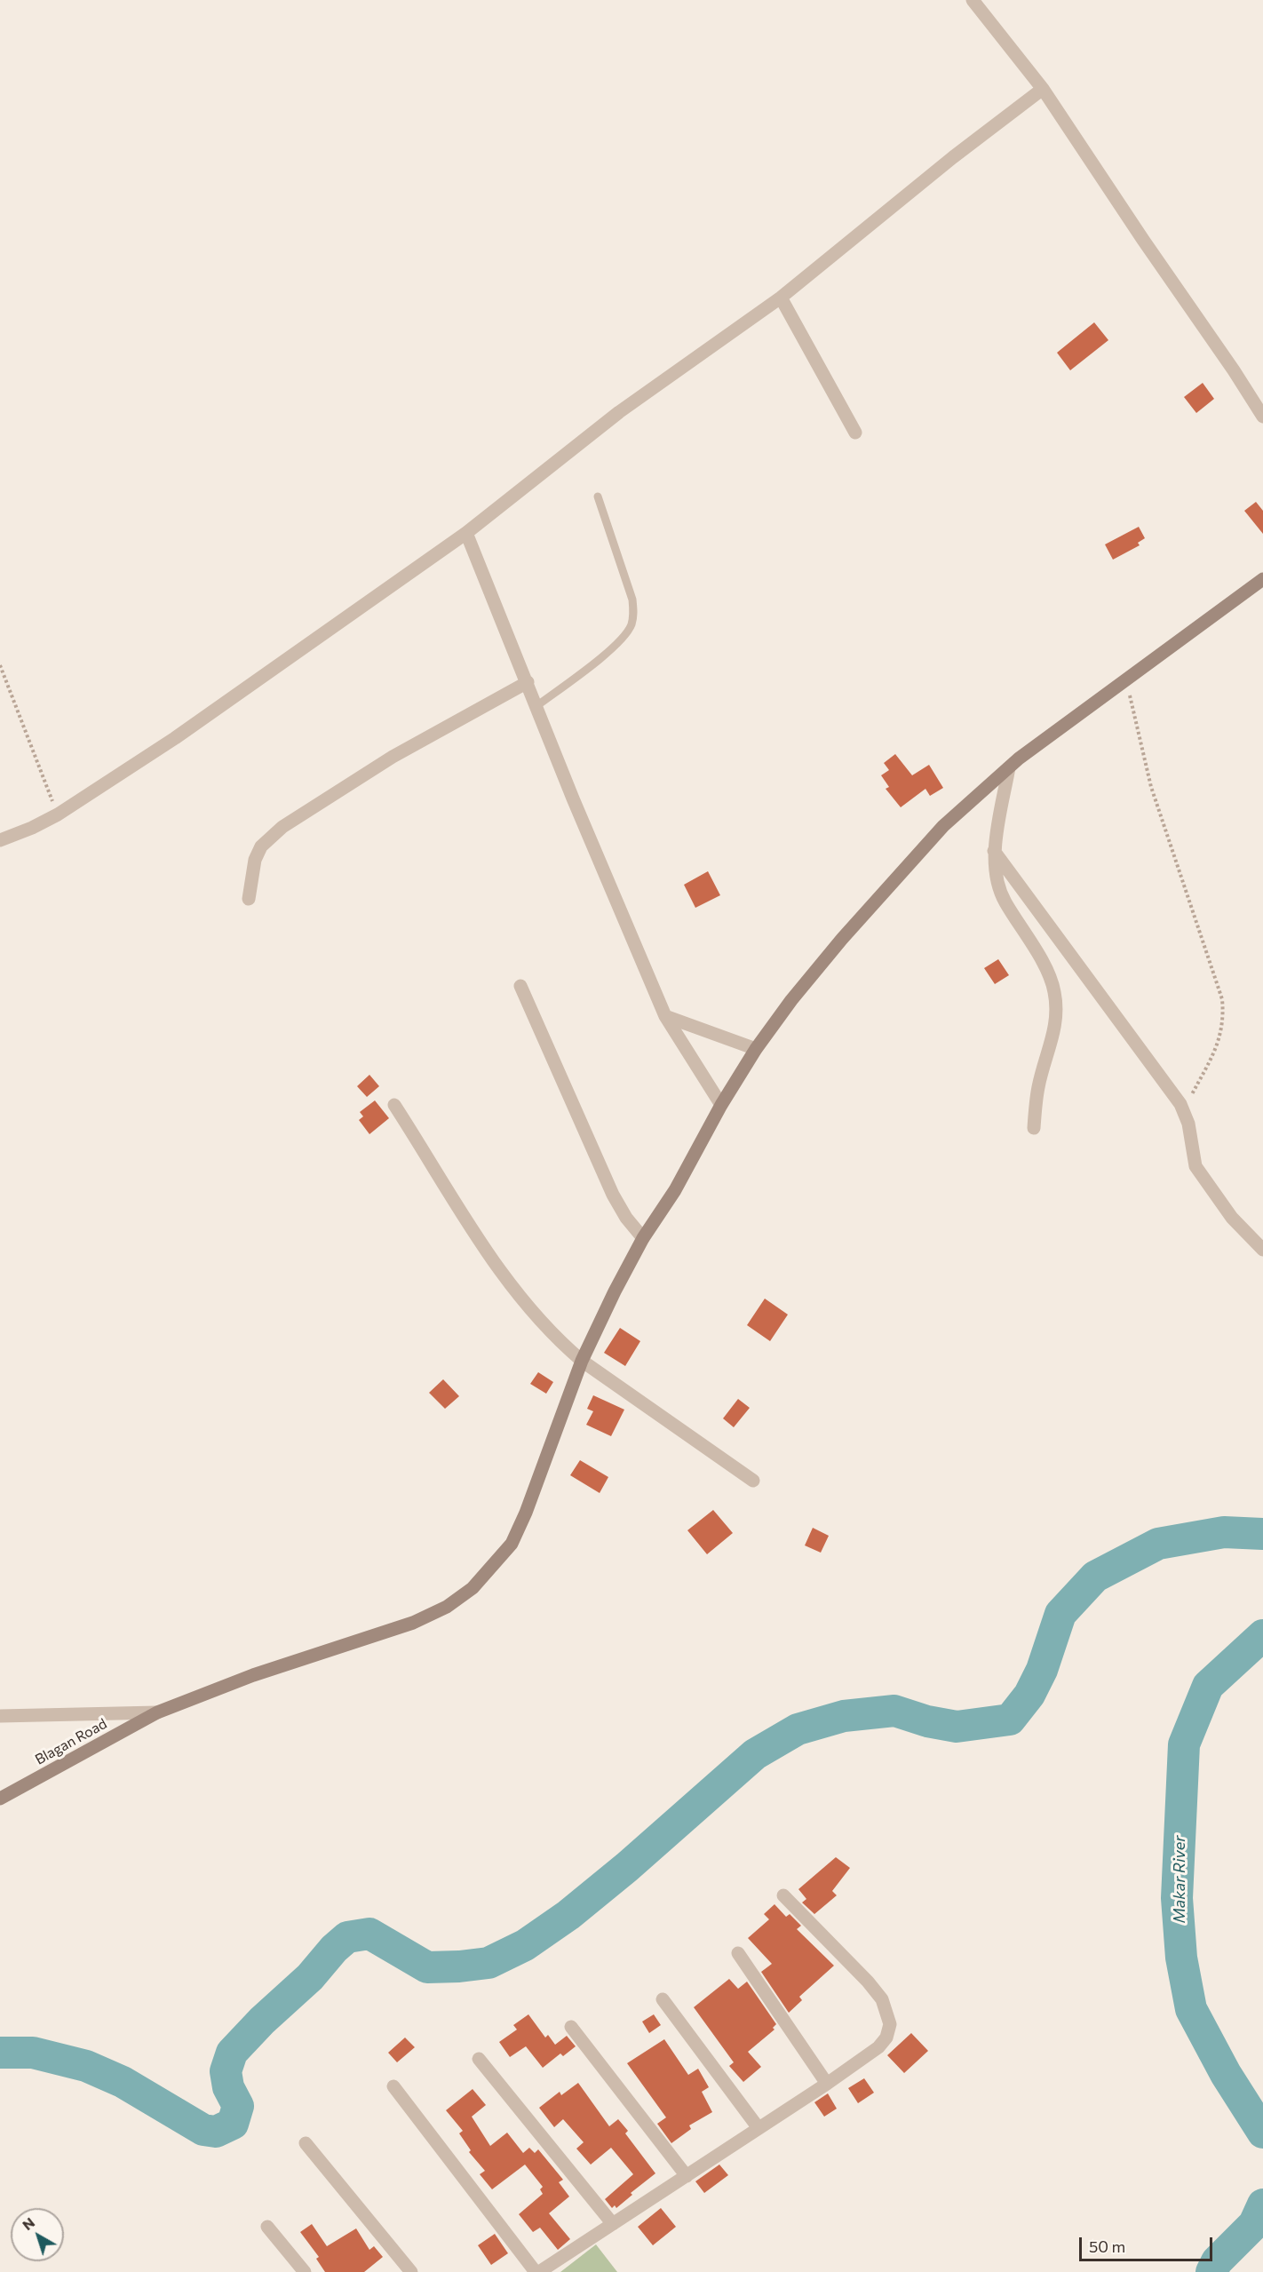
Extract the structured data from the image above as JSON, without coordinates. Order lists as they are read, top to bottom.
{
  "streets": {
    "street": ["Blagan Road"]
  },
  "water": ["Makar River"],
  "scale_bar": "50 m",
  "north": "top left"
}
